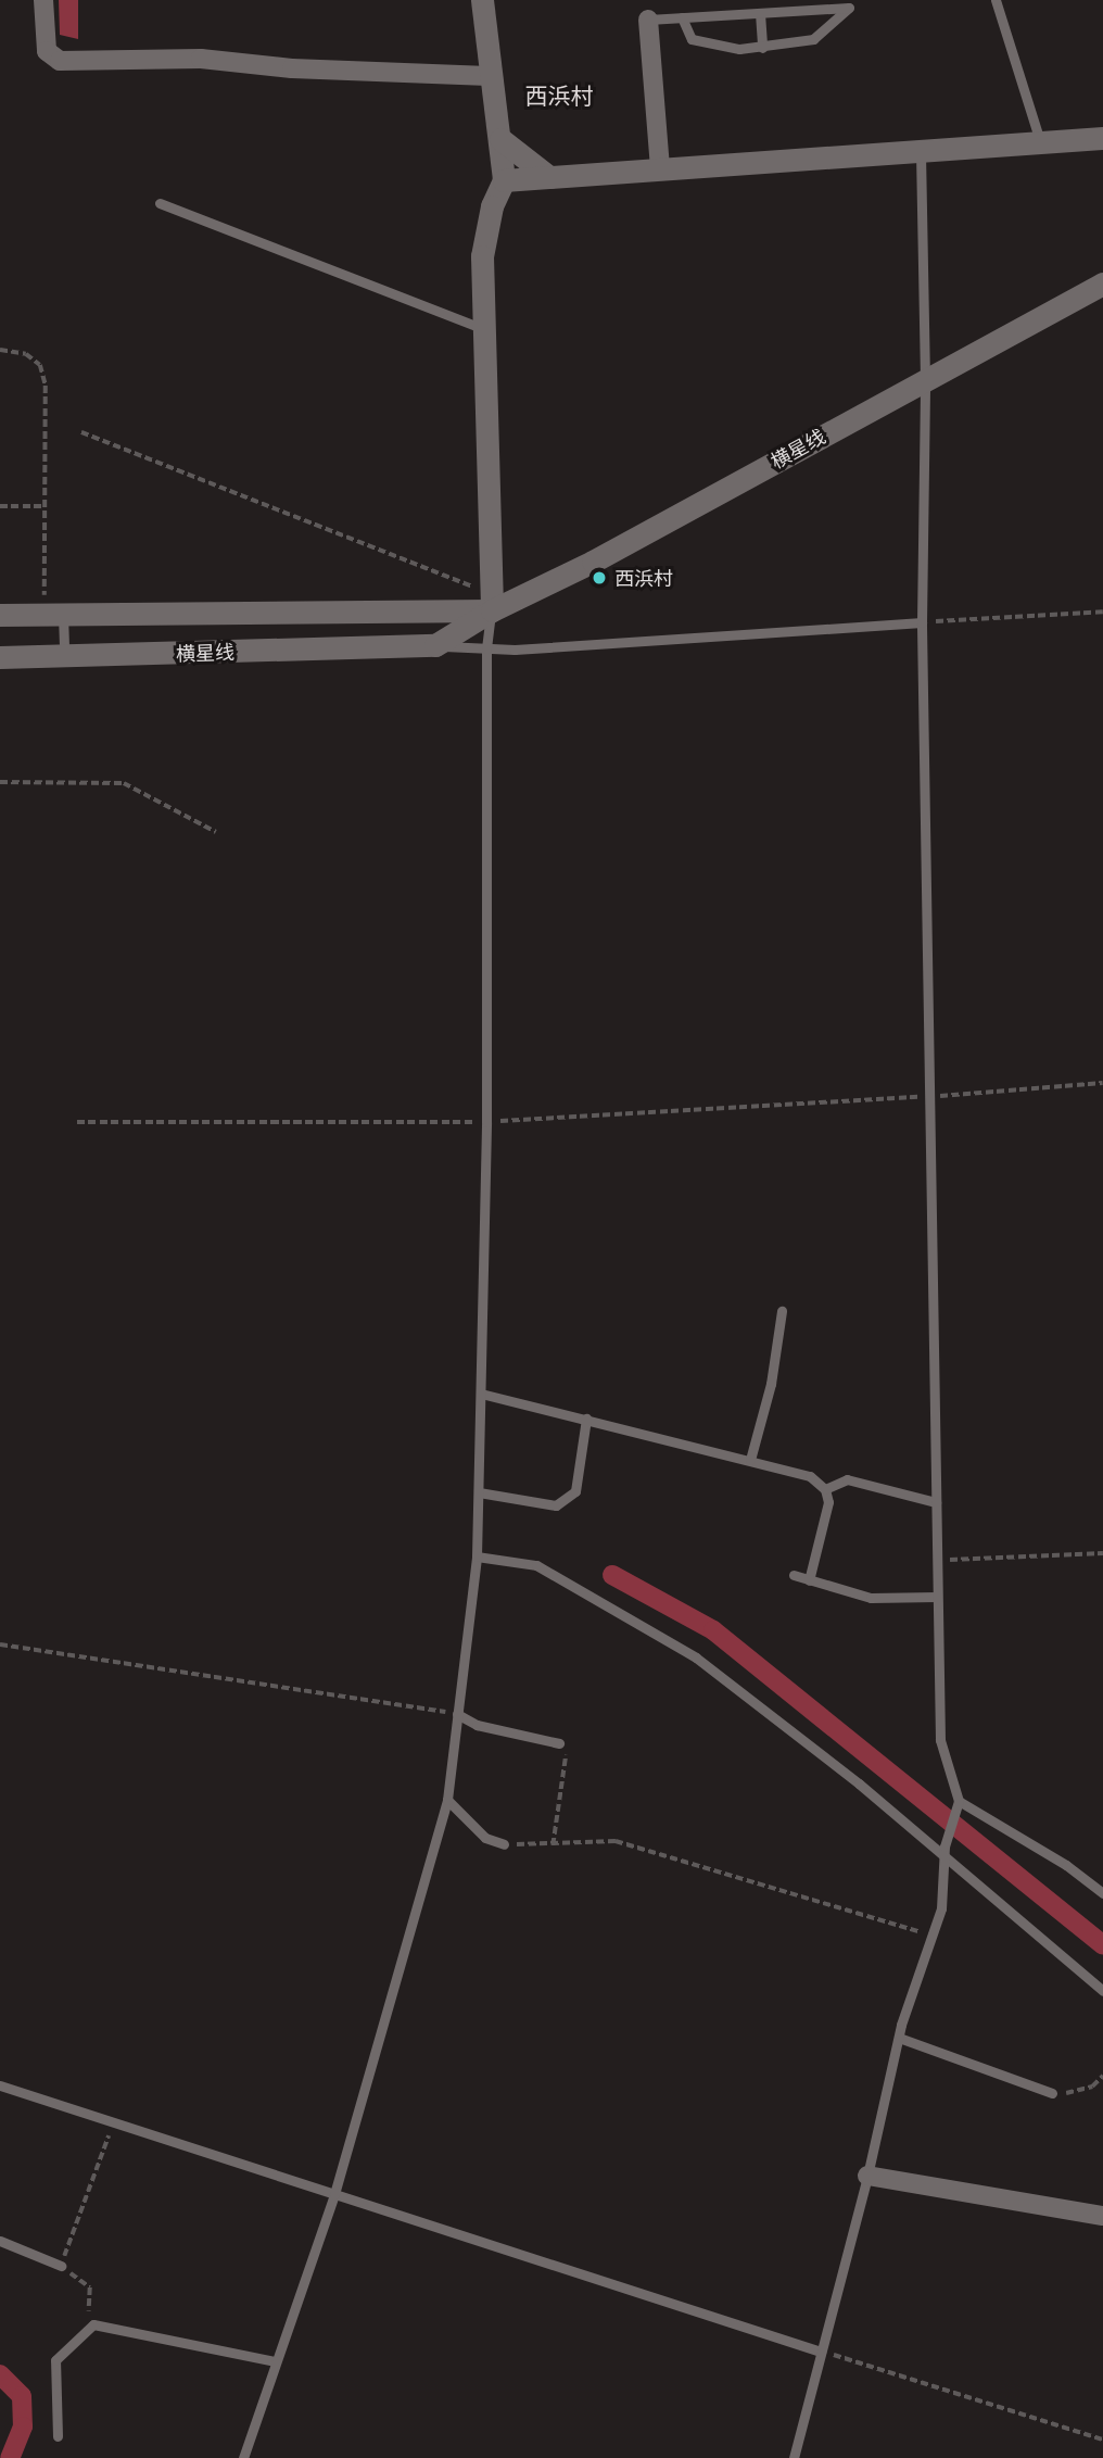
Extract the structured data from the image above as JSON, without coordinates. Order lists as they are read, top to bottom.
{
  "streets": {
    "street": ["横星线"]
  },
  "districts": ["西浜村"],
  "places": ["西浜村"]
}
